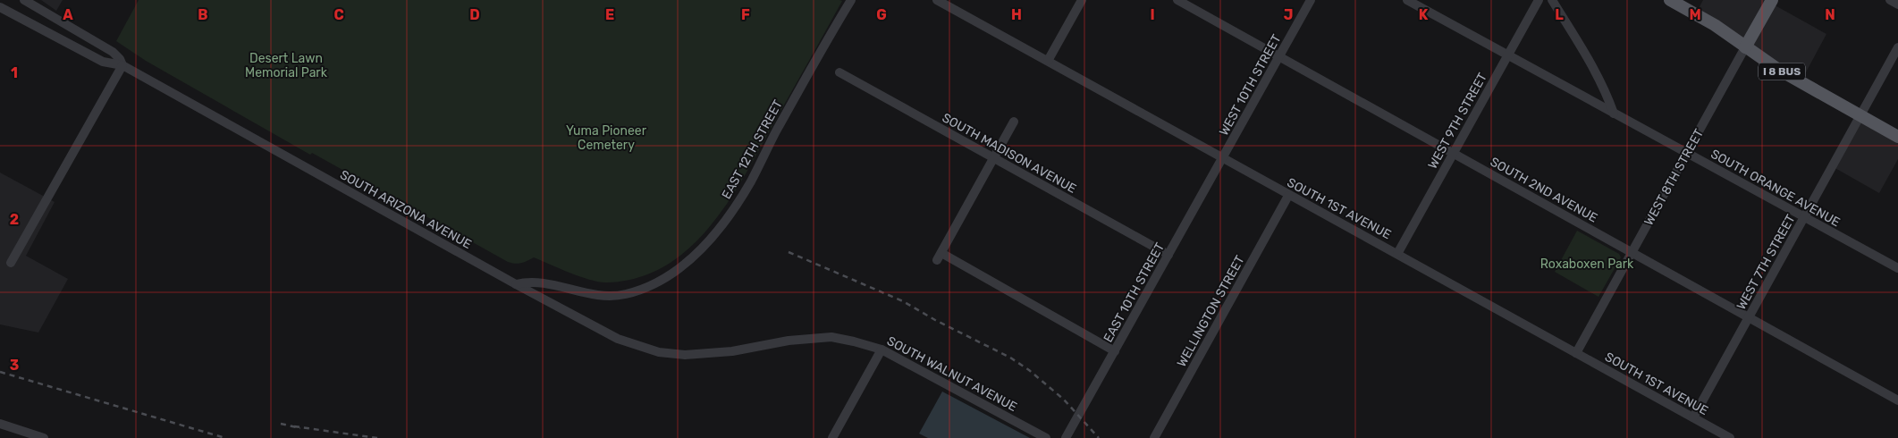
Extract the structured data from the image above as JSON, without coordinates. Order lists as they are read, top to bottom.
{
  "streets": {
    "main road": ["I 8 BUS", "WEST 8TH STREET"],
    "street": [
      "WEST 10TH STREET",
      "WEST 9TH STREET",
      "EAST 12TH STREET",
      "SOUTH MADISON AVENUE",
      "SOUTH ORANGE AVENUE",
      "SOUTH 2ND AVENUE",
      "SOUTH 1ST AVENUE",
      "SOUTH ARIZONA AVENUE",
      "WEST 7TH STREET",
      "EAST 10TH STREET",
      "WELLINGTON STREET",
      "SOUTH WALNUT AVENUE"
    ]
  },
  "crossings": [
    ["I 8 BUS", "WEST 8TH STREET"],
    ["I 8 BUS", "WEST 7TH STREET"],
    ["WEST 10TH STREET", "SOUTH 2ND AVENUE"],
    ["WEST 10TH STREET", "SOUTH 1ST AVENUE"],
    ["WEST 10TH STREET", "EAST 10TH STREET"],
    ["WEST 9TH STREET", "SOUTH ORANGE AVENUE"],
    ["WEST 9TH STREET", "SOUTH 2ND AVENUE"],
    ["WEST 9TH STREET", "SOUTH 1ST AVENUE"],
    ["EAST 12TH STREET", "SOUTH ARIZONA AVENUE"],
    ["SOUTH MADISON AVENUE", "EAST 10TH STREET"],
    ["WEST 8TH STREET", "SOUTH ORANGE AVENUE"],
    ["WEST 8TH STREET", "SOUTH 2ND AVENUE"],
    ["WEST 8TH STREET", "SOUTH 1ST AVENUE"],
    ["SOUTH ORANGE AVENUE", "WEST 7TH STREET"],
    ["SOUTH 2ND AVENUE", "WEST 7TH STREET"],
    ["SOUTH 1ST AVENUE", "WEST 7TH STREET"],
    ["SOUTH 1ST AVENUE", "EAST 10TH STREET"],
    ["SOUTH 1ST AVENUE", "WELLINGTON STREET"],
    ["SOUTH ARIZONA AVENUE", "SOUTH WALNUT AVENUE"]
  ],
  "parks": ["Desert Lawn Memorial Park", "Yuma Pioneer Cemetery", "Roxaboxen Park"],
  "grid": {
    "columns": [
      "A",
      "B",
      "C",
      "D",
      "E",
      "F",
      "G",
      "H",
      "I",
      "J",
      "K",
      "L",
      "M",
      "N"
    ],
    "rows": ["1", "2", "3"]
  }
}
